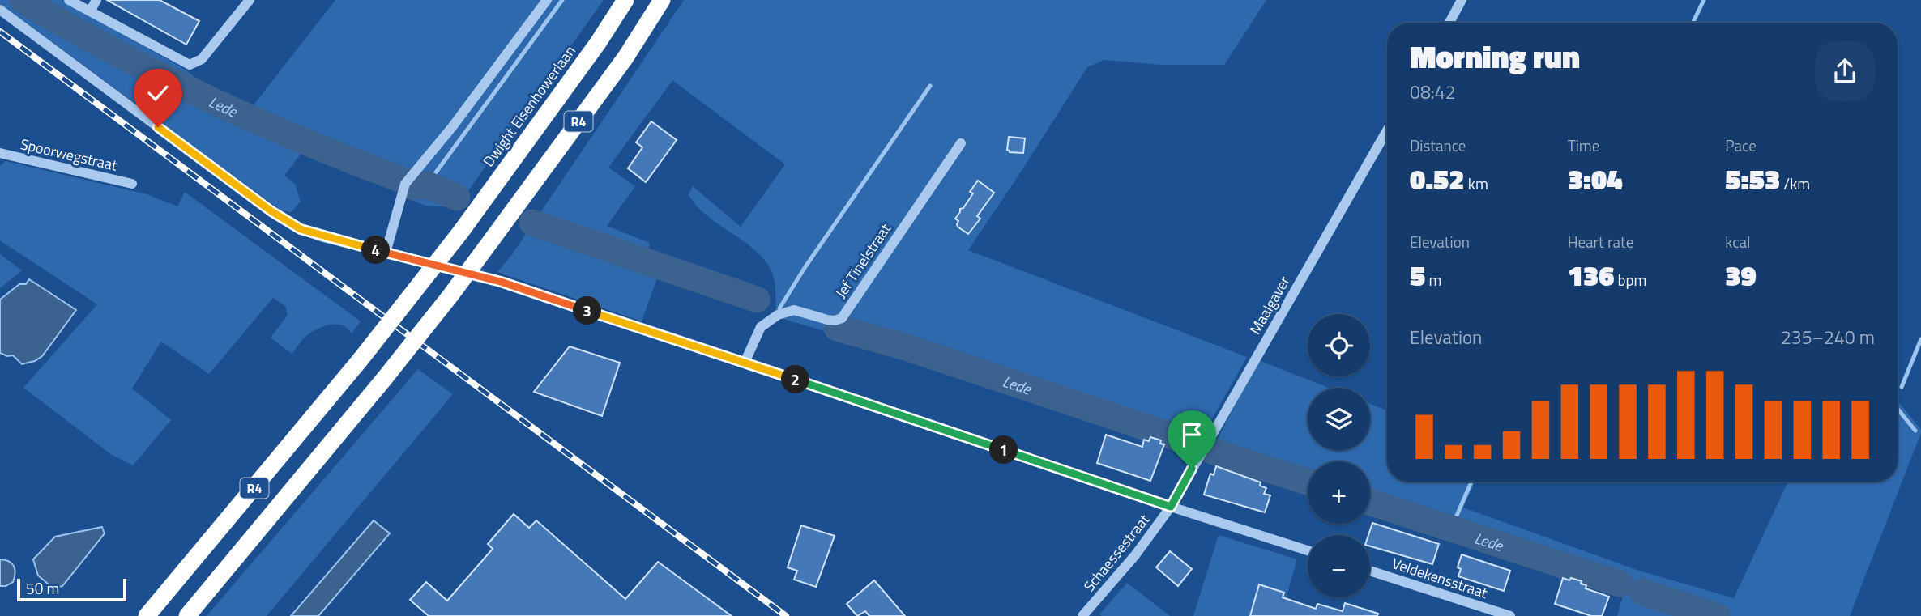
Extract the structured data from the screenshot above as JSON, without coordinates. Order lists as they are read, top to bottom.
{
  "streets": {
    "highway": ["Dwight Eisenhowerlaan", "R4"],
    "street": [
      "Spoorwegstraat",
      "Jef Tinelstraat",
      "Maalgaver",
      "Schaessestraat",
      "Veldekensstraat"
    ]
  },
  "crossings": [
    ["Maalgaver", "Schaessestraat"]
  ],
  "water": ["Lede"],
  "scale_bar": "50 m",
  "page": {
    "heading": ["Morning run", "08:42"],
    "stats": [
      ["Distance", "0.52 km"],
      ["Time", "3:04"],
      ["Pace", "5:53 /km"],
      ["Elevation", "5 m"],
      ["Heart rate", "136 bpm"],
      ["kcal", "39"]
    ],
    "pins": [
      "4",
      "3",
      "2",
      "1"
    ],
    "chart": ["Elevation", "235–240 m"],
    "map_buttons": ["+", "−"],
    "scale": "50 m"
  }
}
